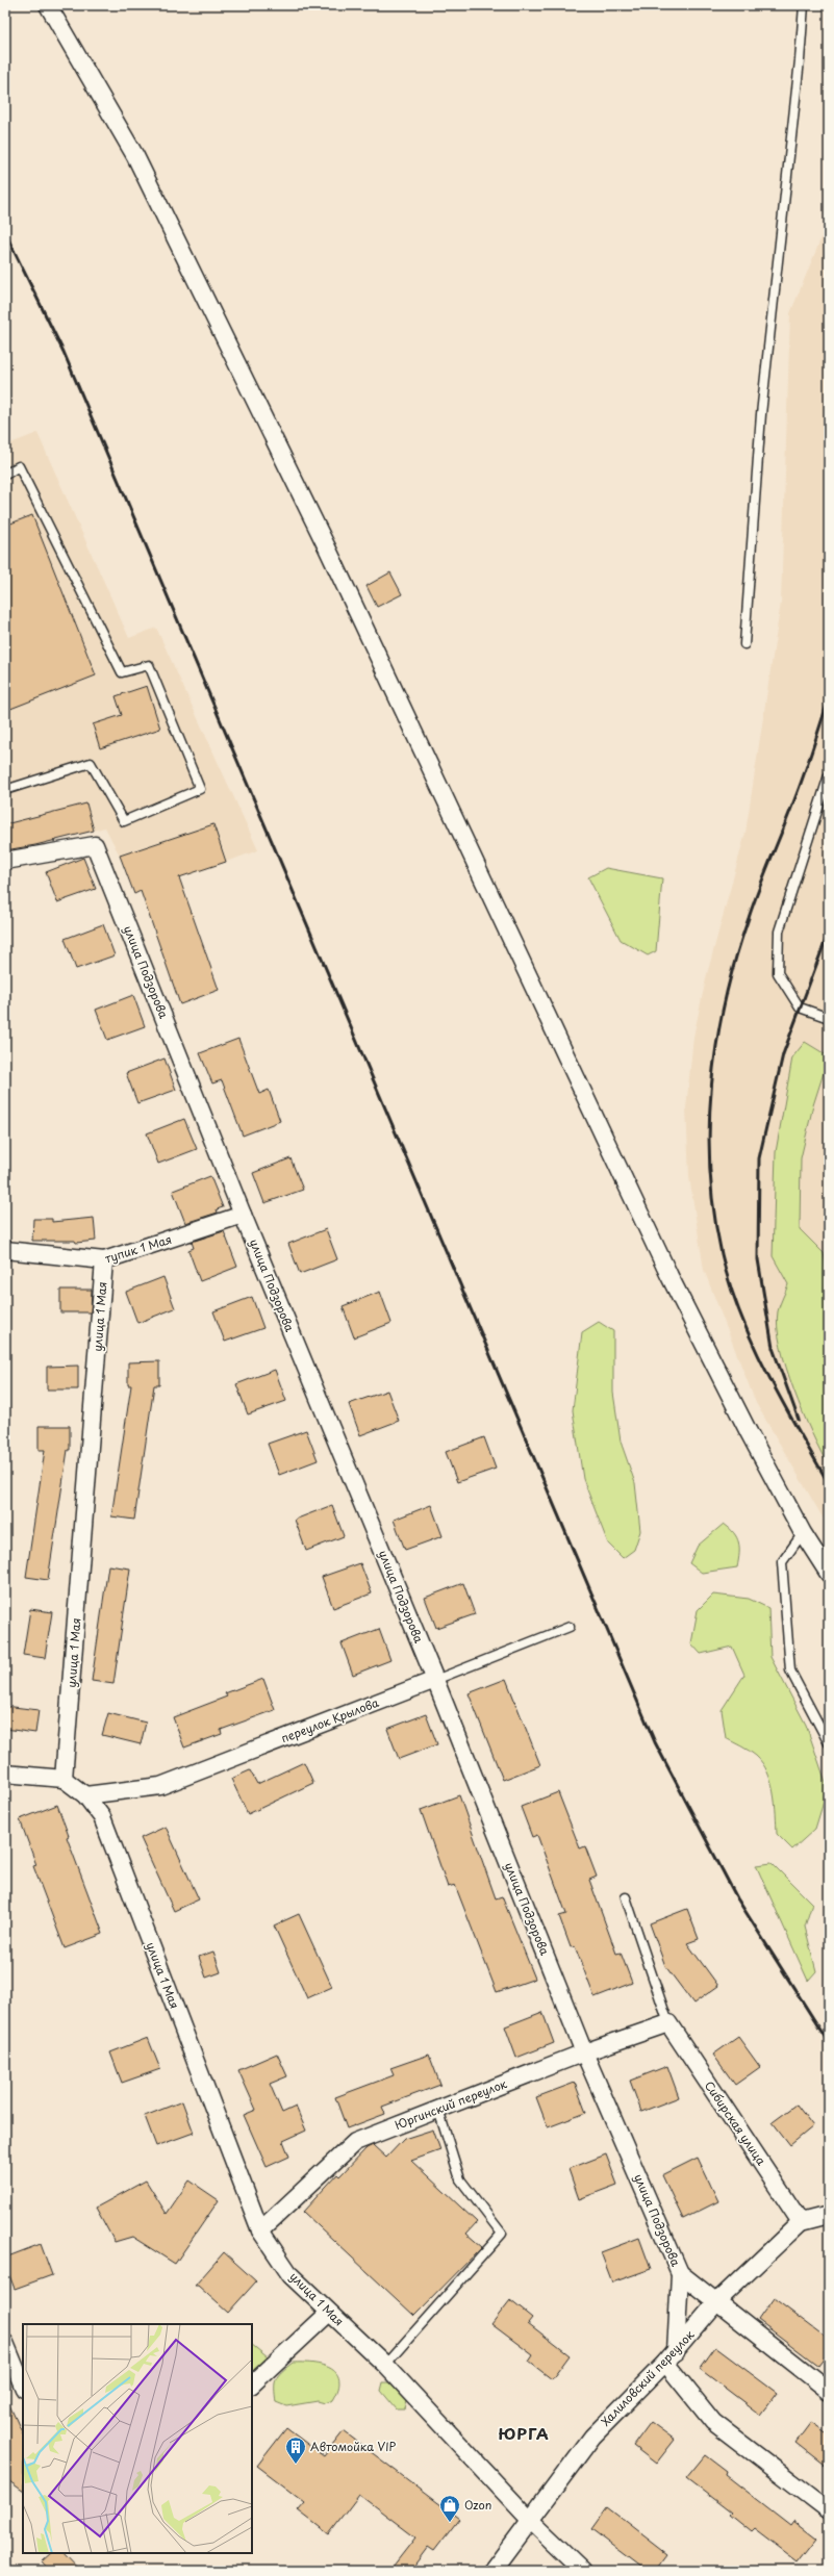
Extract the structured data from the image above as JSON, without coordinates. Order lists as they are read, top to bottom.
{
  "streets": {
    "street": [
      "улица Подзорова",
      "тупик 1 Мая",
      "улица 1 Мая",
      "переулок Крылова",
      "Юргинский переулок",
      "Сибирская улица",
      "Халиловский переулок"
    ]
  },
  "crossings": [
    ["улица Подзорова", "тупик 1 Мая"],
    ["улица Подзорова", "переулок Крылова"],
    ["улица Подзорова", "Юргинский переулок"],
    ["улица Подзорова", "Халиловский переулок"],
    ["тупик 1 Мая", "улица 1 Мая"],
    ["улица 1 Мая", "переулок Крылова"],
    ["улица 1 Мая", "Юргинский переулок"],
    ["улица 1 Мая", "Халиловский переулок"],
    ["Юргинский переулок", "Сибирская улица"],
    ["Сибирская улица", "Халиловский переулок"]
  ],
  "districts": ["ЮРГА"],
  "places": {
    "building": ["Автомойка VIP"],
    "shop": ["Ozon"]
  }
}
